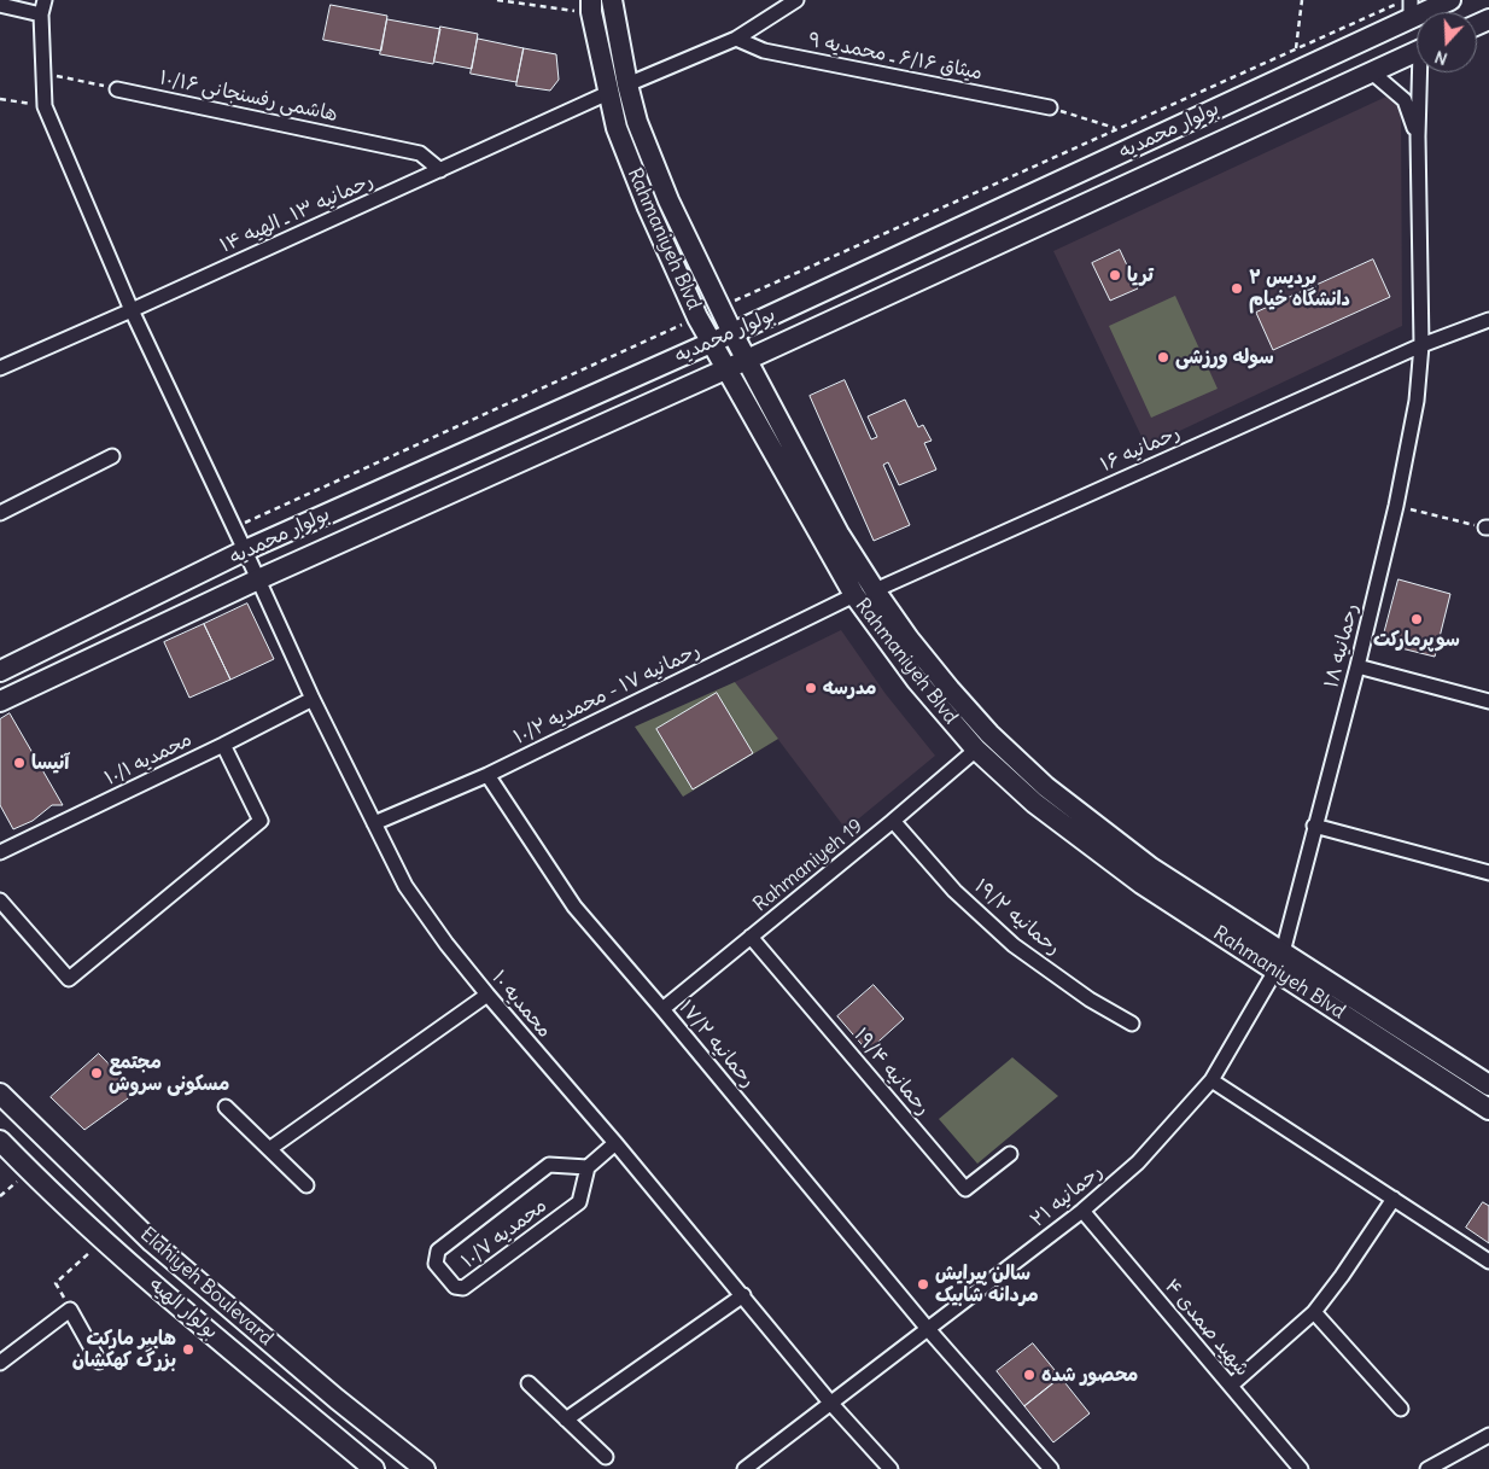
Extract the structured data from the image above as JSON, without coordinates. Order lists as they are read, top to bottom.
{
  "streets": {
    "main road": [
      "بولوار محمدیه",
      "Rahmaniyeh Blvd",
      "Elahiyeh Boulevard",
      "بولوار الهیه"
    ],
    "street": [
      "میثاق ۶/۱۶ ـ محمدیه ۹",
      "هاشمی رفسنجانی ۱۰/۱۶",
      "رحمانیه ۱۳ ـ الهیه ۱۴",
      "رحمانیه ۱۶",
      "رحمانیه ۱۸",
      "رحمانیه ۱۷ - محمدیه ۱۰/۲",
      "محمدیه ۱۰/۱",
      "Rahmaniyeh 19",
      "رحمانیه ۱۹/۲",
      "محمدیه ۱۰",
      "رحمانیه ۱۷/۲",
      "رحمانیه ۱۹/۴",
      "رحمانیه ۲۱",
      "محمدیه ۱۰/۷",
      "شهید صمدی ۴"
    ]
  },
  "crossings": [
    ["هاشمی رفسنجانی ۱۰/۱۶", "رحمانیه ۱۳ ـ الهیه ۱۴"],
    ["بولوار محمدیه", "Rahmaniyeh Blvd"],
    ["بولوار محمدیه", "محمدیه ۱۰"],
    ["رحمانیه ۱۳ ـ الهیه ۱۴", "Rahmaniyeh Blvd"],
    ["رحمانیه ۱۳ ـ الهیه ۱۴", "محمدیه ۱۰"],
    ["Rahmaniyeh Blvd", "رحمانیه ۱۶"],
    ["Rahmaniyeh Blvd", "رحمانیه ۱۸"],
    ["Rahmaniyeh Blvd", "رحمانیه ۱۷ - محمدیه ۱۰/۲"],
    ["Rahmaniyeh Blvd", "Rahmaniyeh 19"],
    ["Rahmaniyeh Blvd", "رحمانیه ۲۱"],
    ["رحمانیه ۱۶", "رحمانیه ۱۸"],
    ["رحمانیه ۱۸", "رحمانیه ۲۱"],
    ["رحمانیه ۱۷ - محمدیه ۱۰/۲", "محمدیه ۱۰"],
    ["رحمانیه ۱۷ - محمدیه ۱۰/۲", "رحمانیه ۱۷/۲"],
    ["محمدیه ۱۰/۱", "محمدیه ۱۰"],
    ["Rahmaniyeh 19", "رحمانیه ۱۹/۲"],
    ["Rahmaniyeh 19", "رحمانیه ۱۷/۲"],
    ["Rahmaniyeh 19", "رحمانیه ۱۹/۴"],
    ["محمدیه ۱۰", "رحمانیه ۲۱"],
    ["رحمانیه ۱۷/۲", "رحمانیه ۲۱"],
    ["رحمانیه ۲۱", "شهید صمدی ۴"]
  ],
  "places": [
    "تریا",
    "پردیس ۲ دانشگاه خیام",
    "سوله ورزشی",
    "سوپرمارکت",
    "مدرسه",
    "آنیسا",
    "مجتمع مسکونی سروش",
    "سالن پیرایش مردانه شابیک",
    "هایپر مارکت بزرگ کهکشان",
    "محصور شده"
  ],
  "north": "bottom"
}
